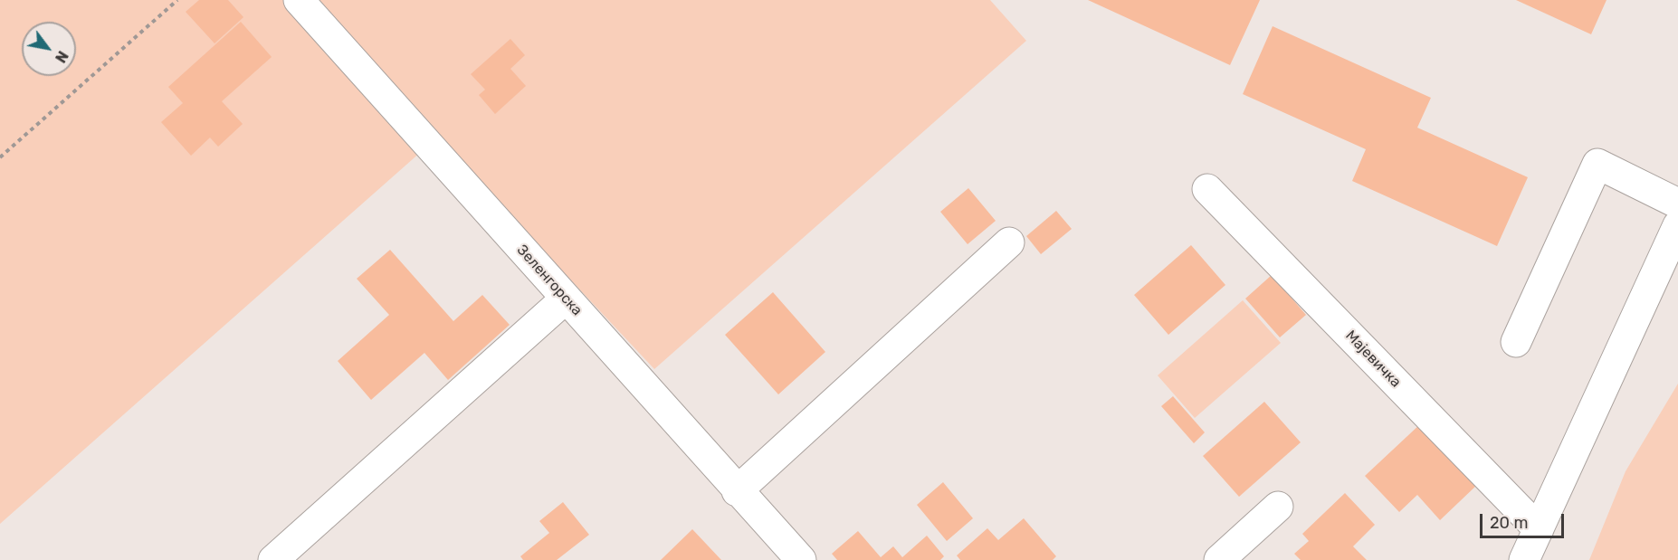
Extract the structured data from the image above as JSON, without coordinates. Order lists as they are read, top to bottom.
{
  "streets": {
    "street": ["Зеленгорска", "Мајевичка"]
  },
  "scale_bar": "20 m",
  "north": "bottom right"
}
